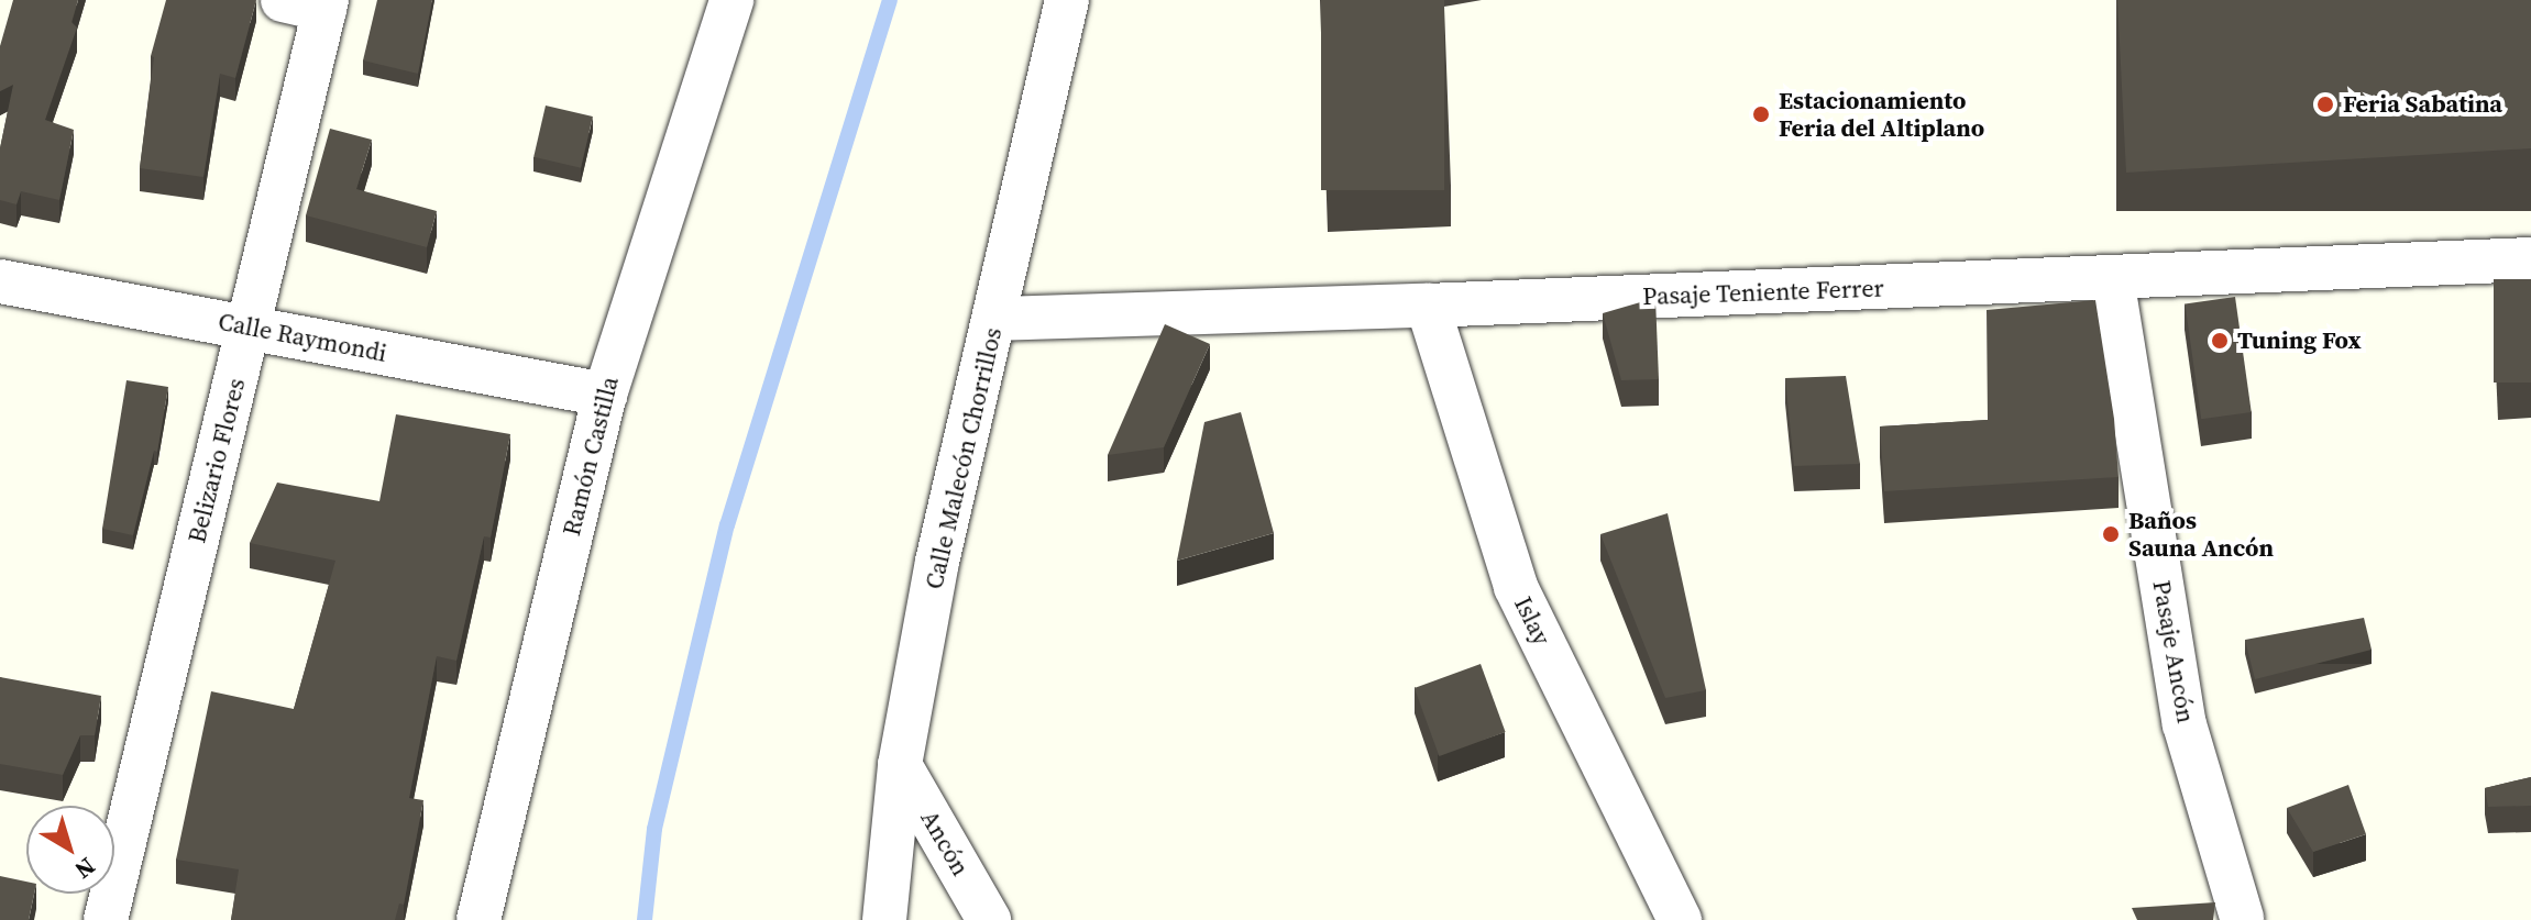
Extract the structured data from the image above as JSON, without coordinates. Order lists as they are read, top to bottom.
{
  "streets": {
    "street": [
      "Pasaje Teniente Ferrer",
      "Calle Raymondi",
      "Ramón Castilla",
      "Calle Malecón Chorrillos",
      "Belizario Flores",
      "Islay",
      "Pasaje Ancón",
      "Ancón"
    ]
  },
  "crossings": [
    ["Pasaje Teniente Ferrer", "Calle Malecón Chorrillos"],
    ["Pasaje Teniente Ferrer", "Islay"],
    ["Pasaje Teniente Ferrer", "Pasaje Ancón"],
    ["Calle Raymondi", "Ramón Castilla"],
    ["Calle Raymondi", "Belizario Flores"],
    ["Calle Malecón Chorrillos", "Ancón"]
  ],
  "places": [
    "Feria Sabatina",
    "Estacionamiento Feria del Altiplano",
    "Tuning Fox",
    "Baños Sauna Ancón"
  ],
  "north": "bottom right"
}
